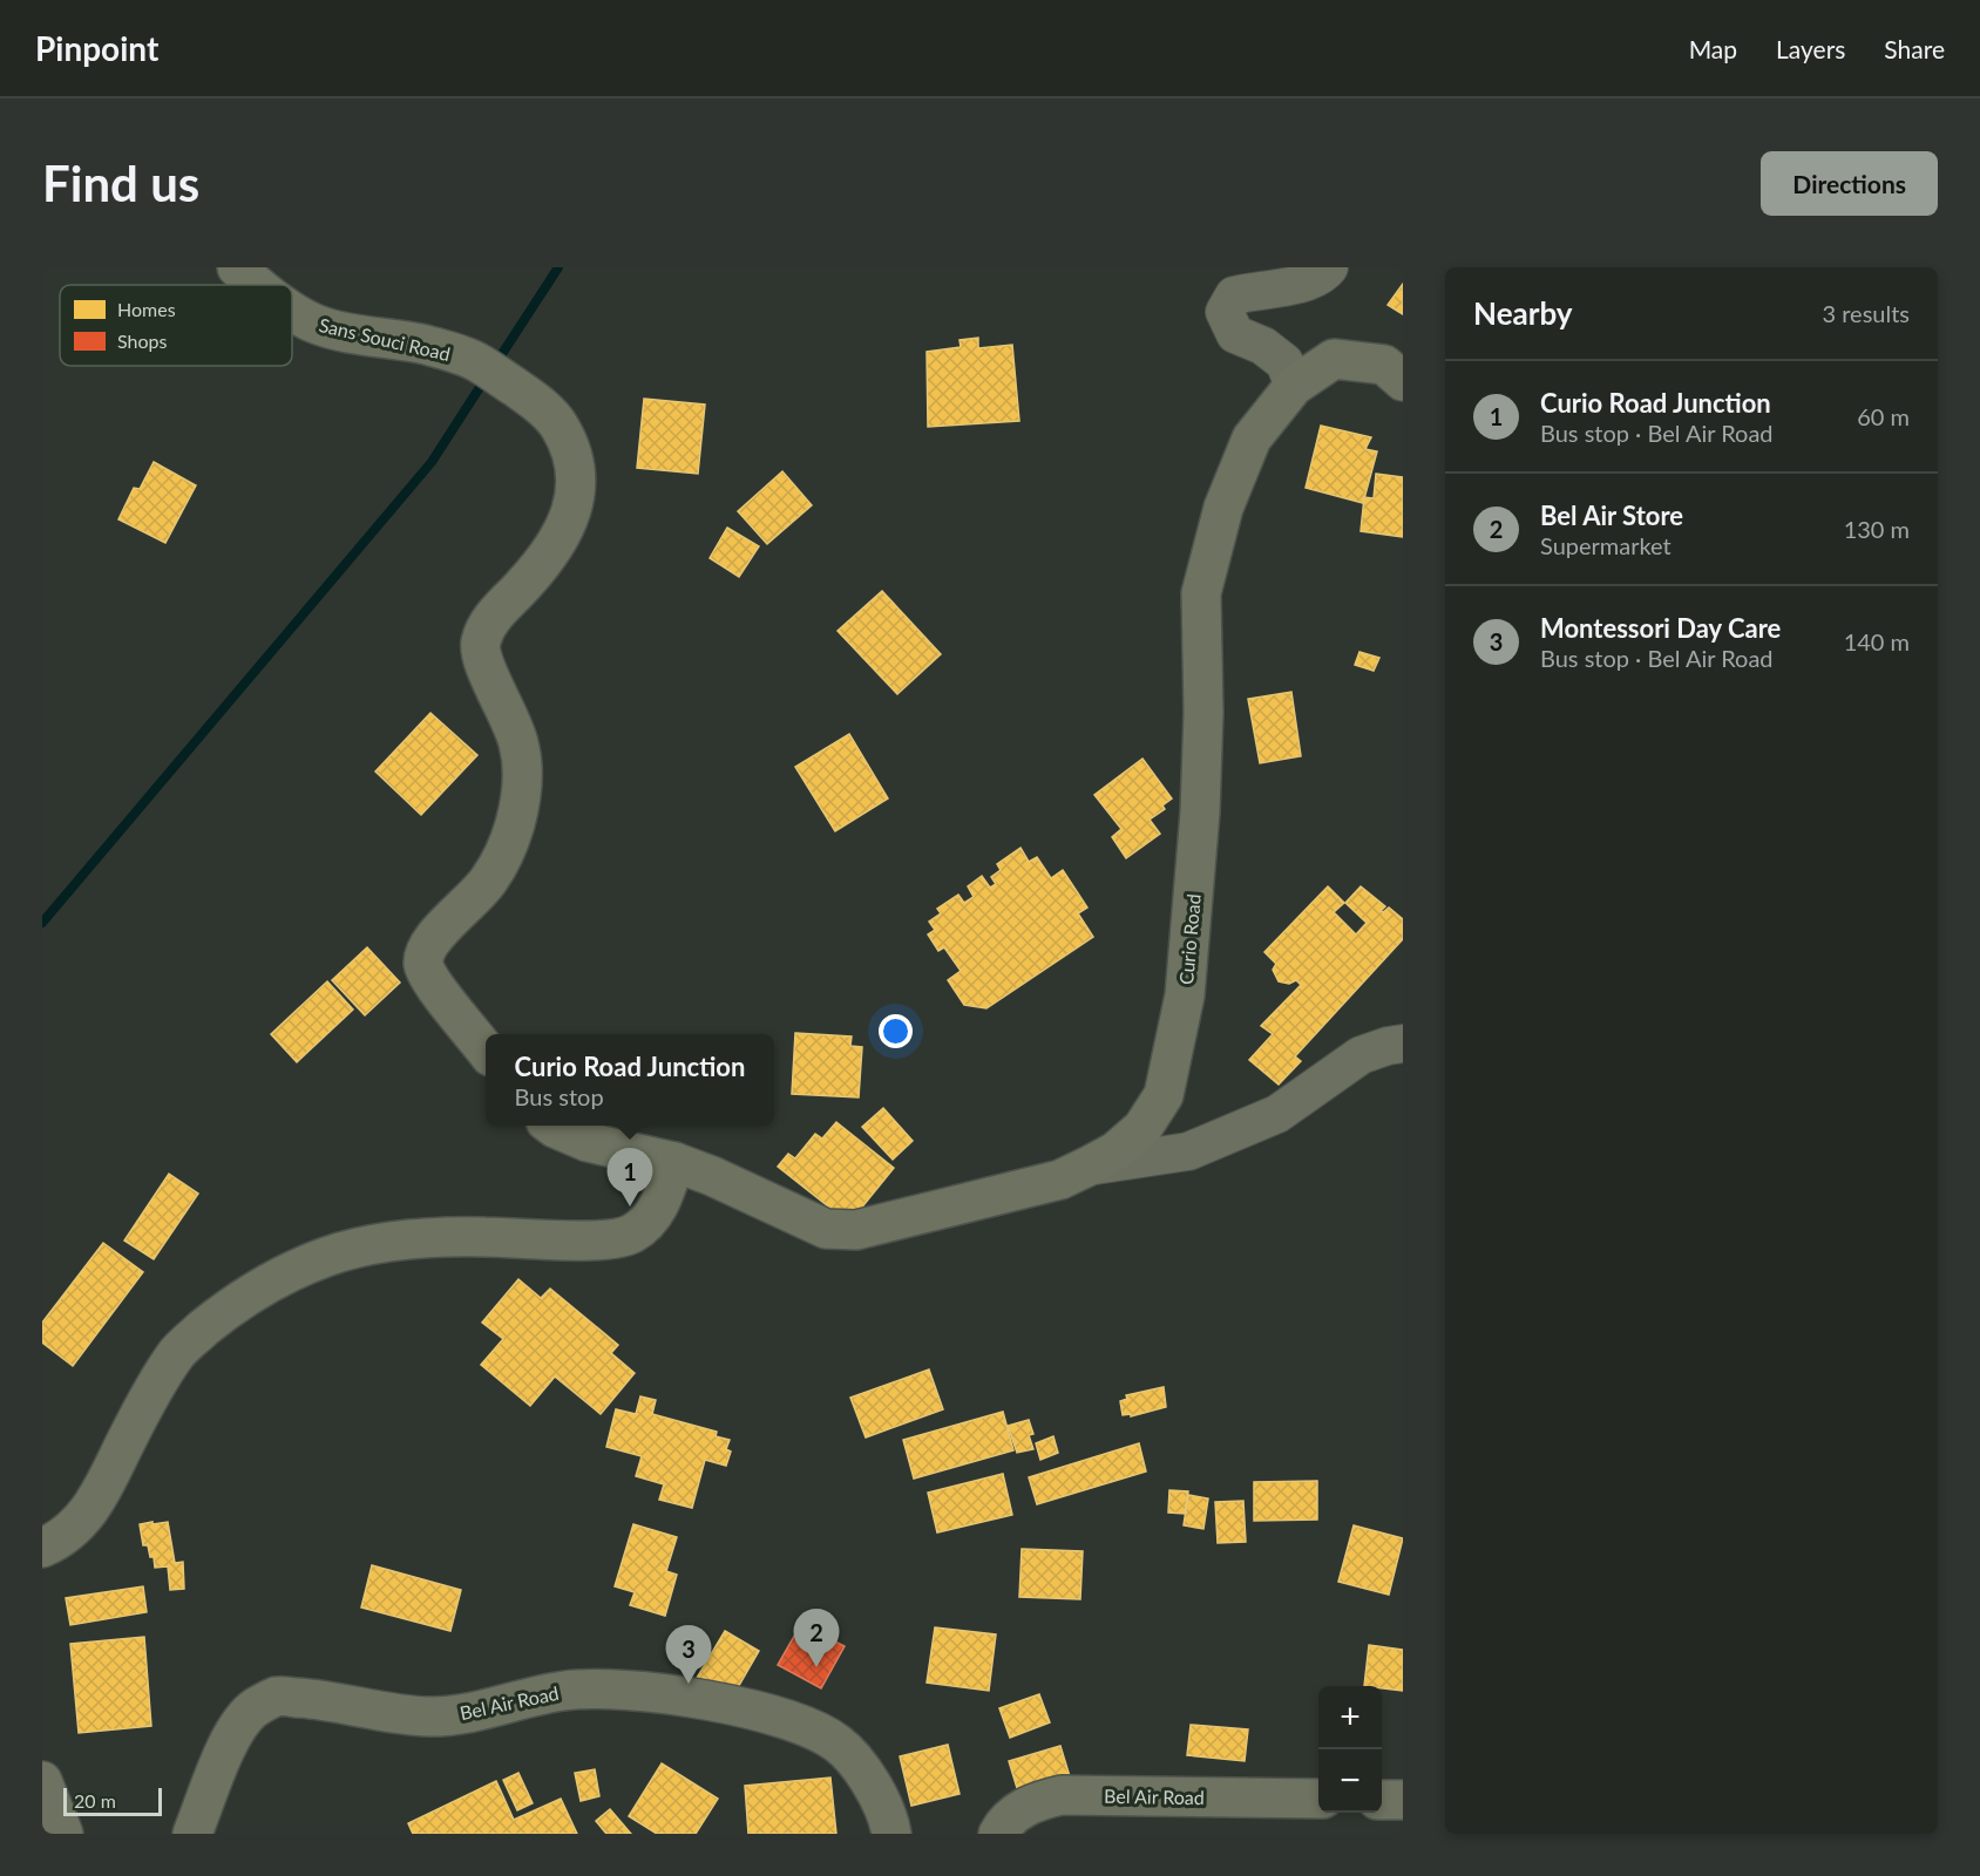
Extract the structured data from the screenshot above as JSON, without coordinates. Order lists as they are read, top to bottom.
{
  "streets": {
    "main road": ["Sans Souci Road", "Curio Road", "Bel Air Road"]
  },
  "legend": ["Homes", "Shops"],
  "scale_bar": "20 m",
  "page": {
    "header": "Pinpoint",
    "nav": ["Map", "Layers", "Share"],
    "buttons": "Directions",
    "title": "Find us",
    "heading": ["Nearby", "3 results"],
    "list": [
      {
        "mark": "1",
        "name": "Curio Road Junction",
        "note": "Bus stop · Bel Air Road",
        "value": "60 m"
      },
      {
        "mark": "2",
        "name": "Bel Air Store",
        "note": "Supermarket",
        "value": "130 m"
      },
      {
        "mark": "3",
        "name": "Montessori Day Care",
        "note": "Bus stop · Bel Air Road",
        "value": "140 m"
      }
    ],
    "popup": ["Curio Road Junction", "Bus stop"],
    "pins": ["1", "2", "3"],
    "map_buttons": ["+", "−"],
    "scale": "20 m"
  }
}
